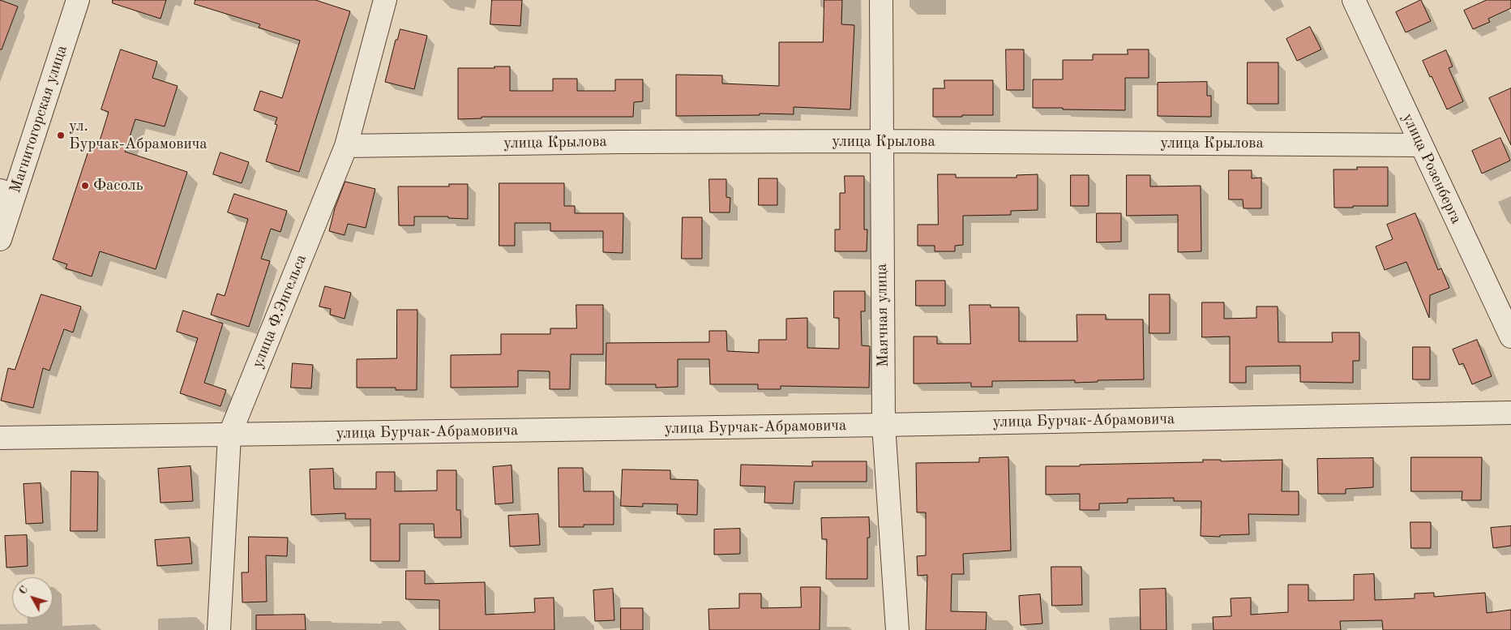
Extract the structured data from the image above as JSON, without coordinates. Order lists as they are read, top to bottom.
{
  "streets": {
    "street": [
      "Магнитогорская улица",
      "улица Крылова",
      "улица Розенберга",
      "улица Ф.Энгельса",
      "Маячная улица",
      "улица Бурчак-Абрамовича"
    ]
  },
  "crossings": [
    ["улица Крылова", "улица Розенберга"],
    ["улица Крылова", "улица Ф.Энгельса"],
    ["улица Крылова", "Маячная улица"],
    ["улица Ф.Энгельса", "улица Бурчак-Абрамовича"],
    ["Маячная улица", "улица Бурчак-Абрамовича"]
  ],
  "places": ["ул. Бурчак-Абрамовича", "Фасоль"],
  "north": "top left"
}
